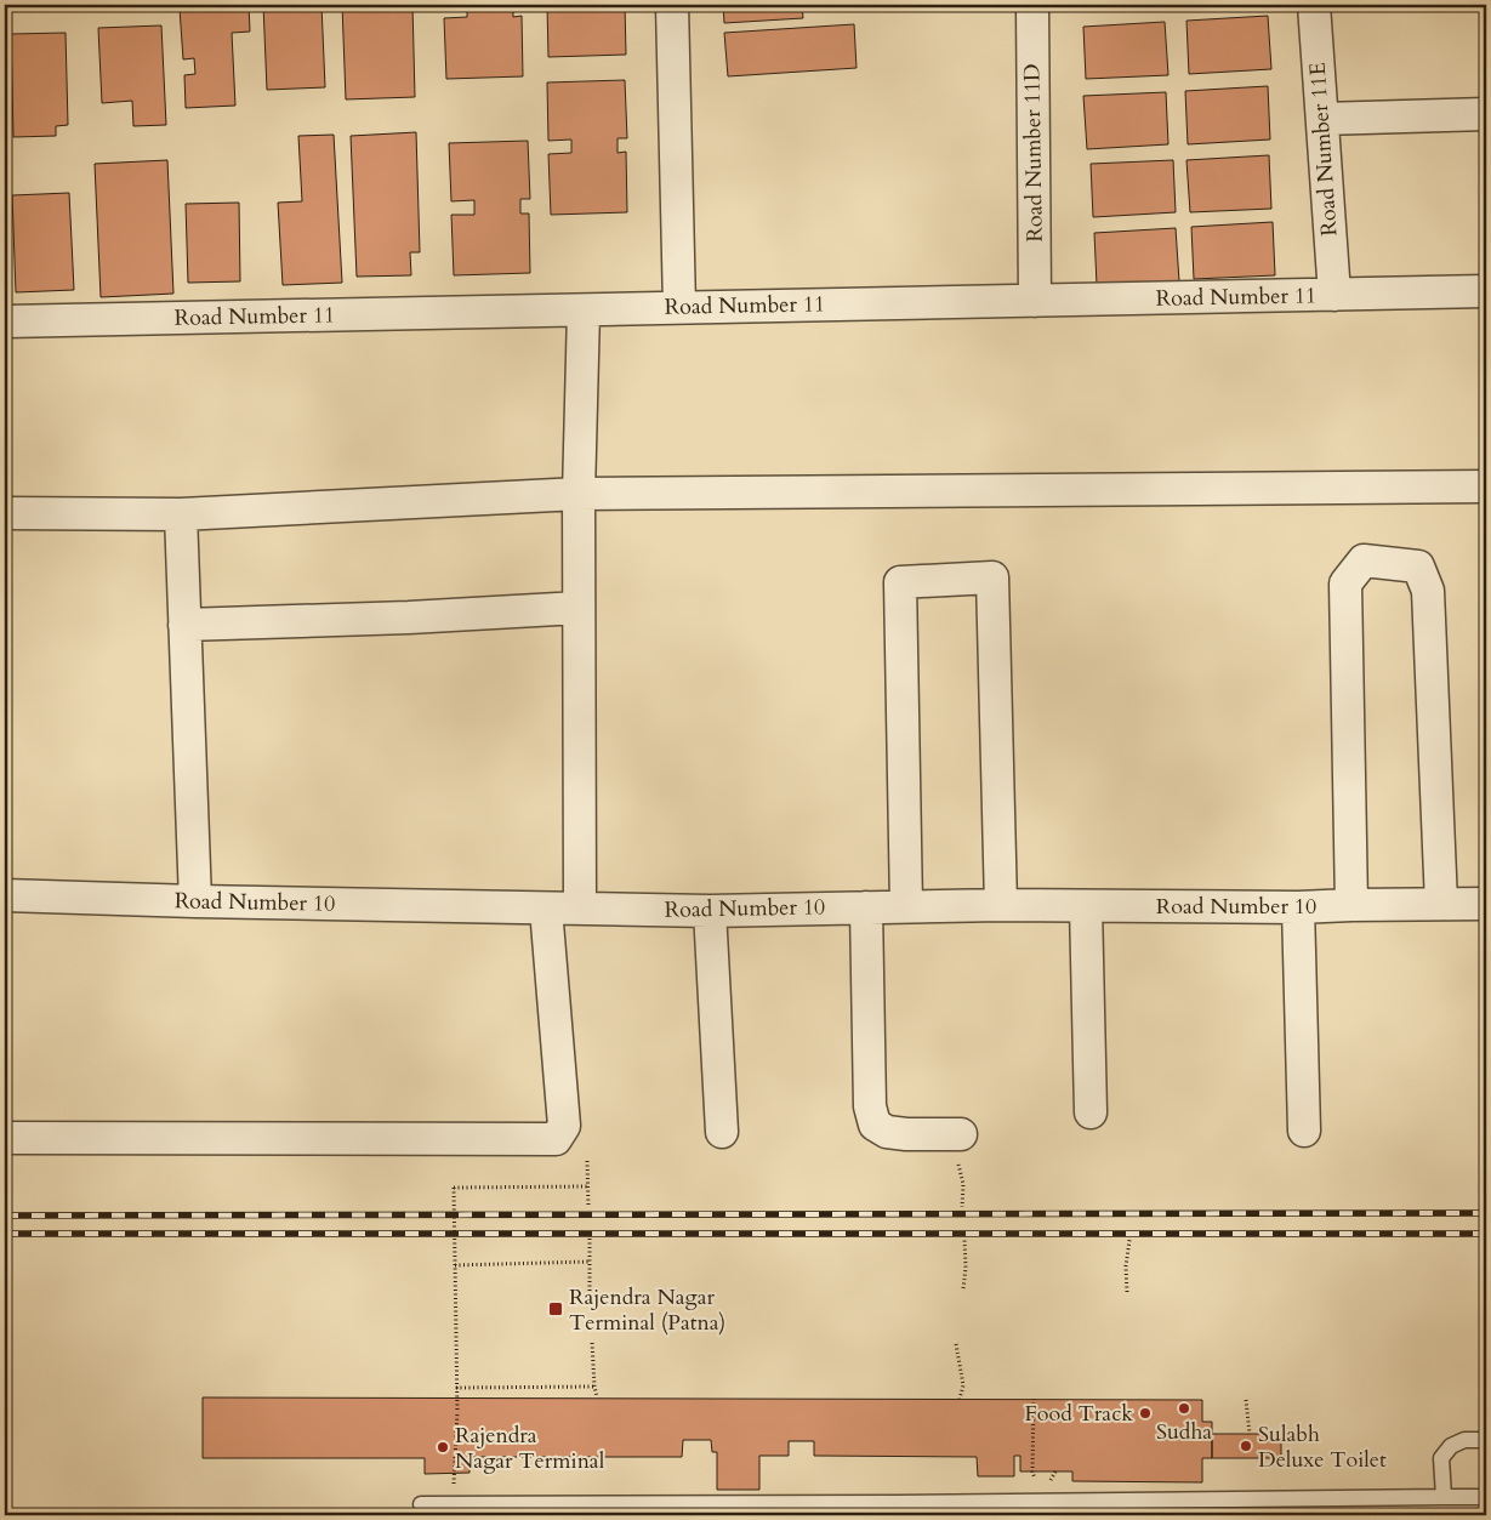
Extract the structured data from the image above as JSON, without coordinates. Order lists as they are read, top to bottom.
{
  "streets": {
    "street": [
      "Road Number 11E",
      "Road Number 11D",
      "Road Number 11",
      "Road Number 10"
    ]
  },
  "crossings": [
    ["Road Number 11E", "Road Number 11"],
    ["Road Number 11D", "Road Number 11"]
  ],
  "places": {
    "transit": ["Rajendra Nagar Terminal (Patna)"],
    "other": [
      "Sudha",
      "Food Track",
      "Sulabh Deluxe Toilet",
      "Rajendra Nagar Terminal"
    ]
  }
}
